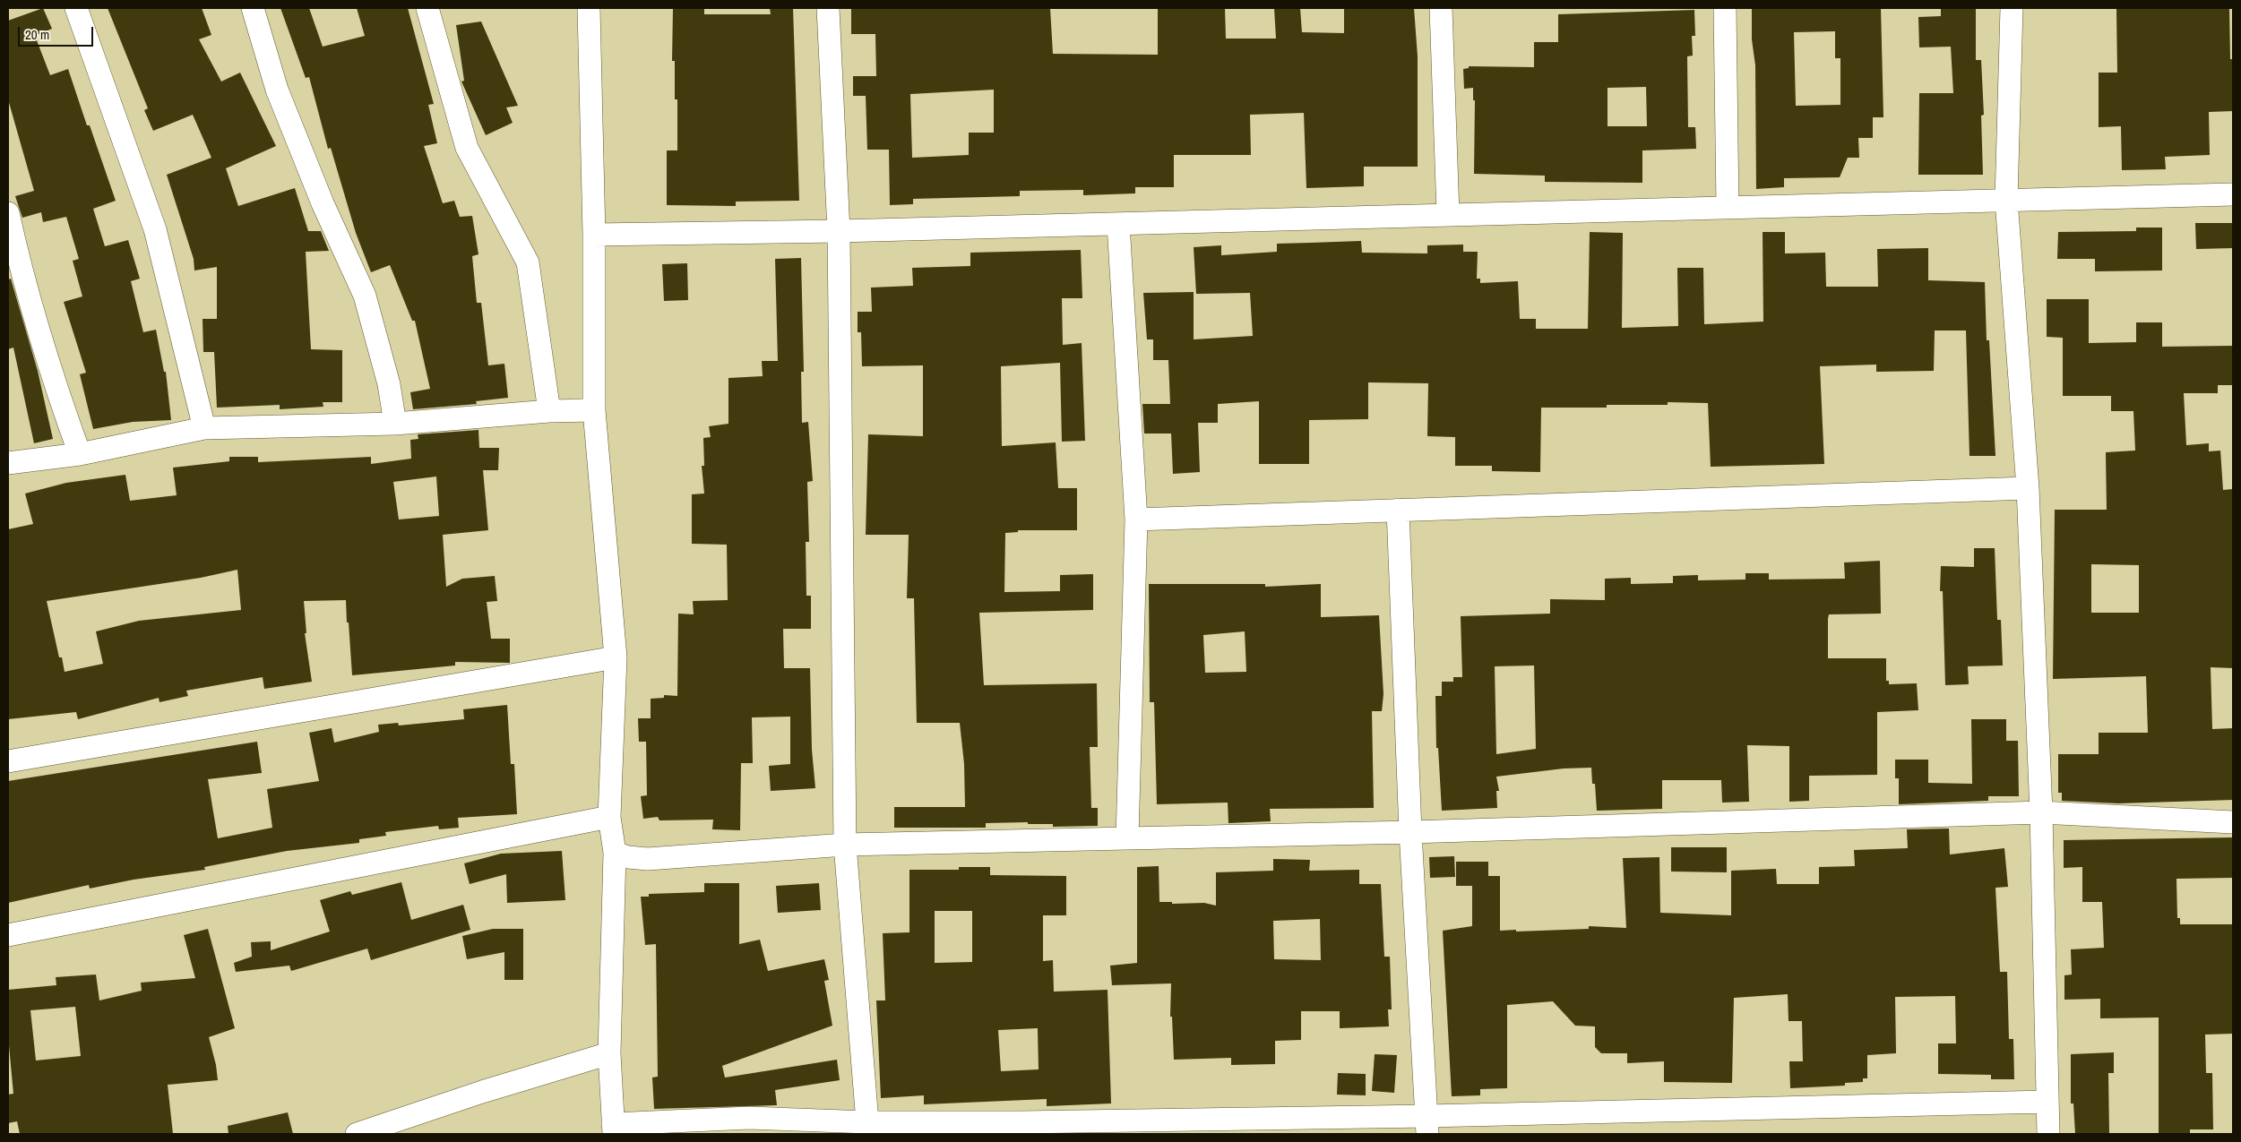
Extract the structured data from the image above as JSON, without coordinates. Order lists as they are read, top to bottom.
{
  "scale_bar": "20 m"
}
